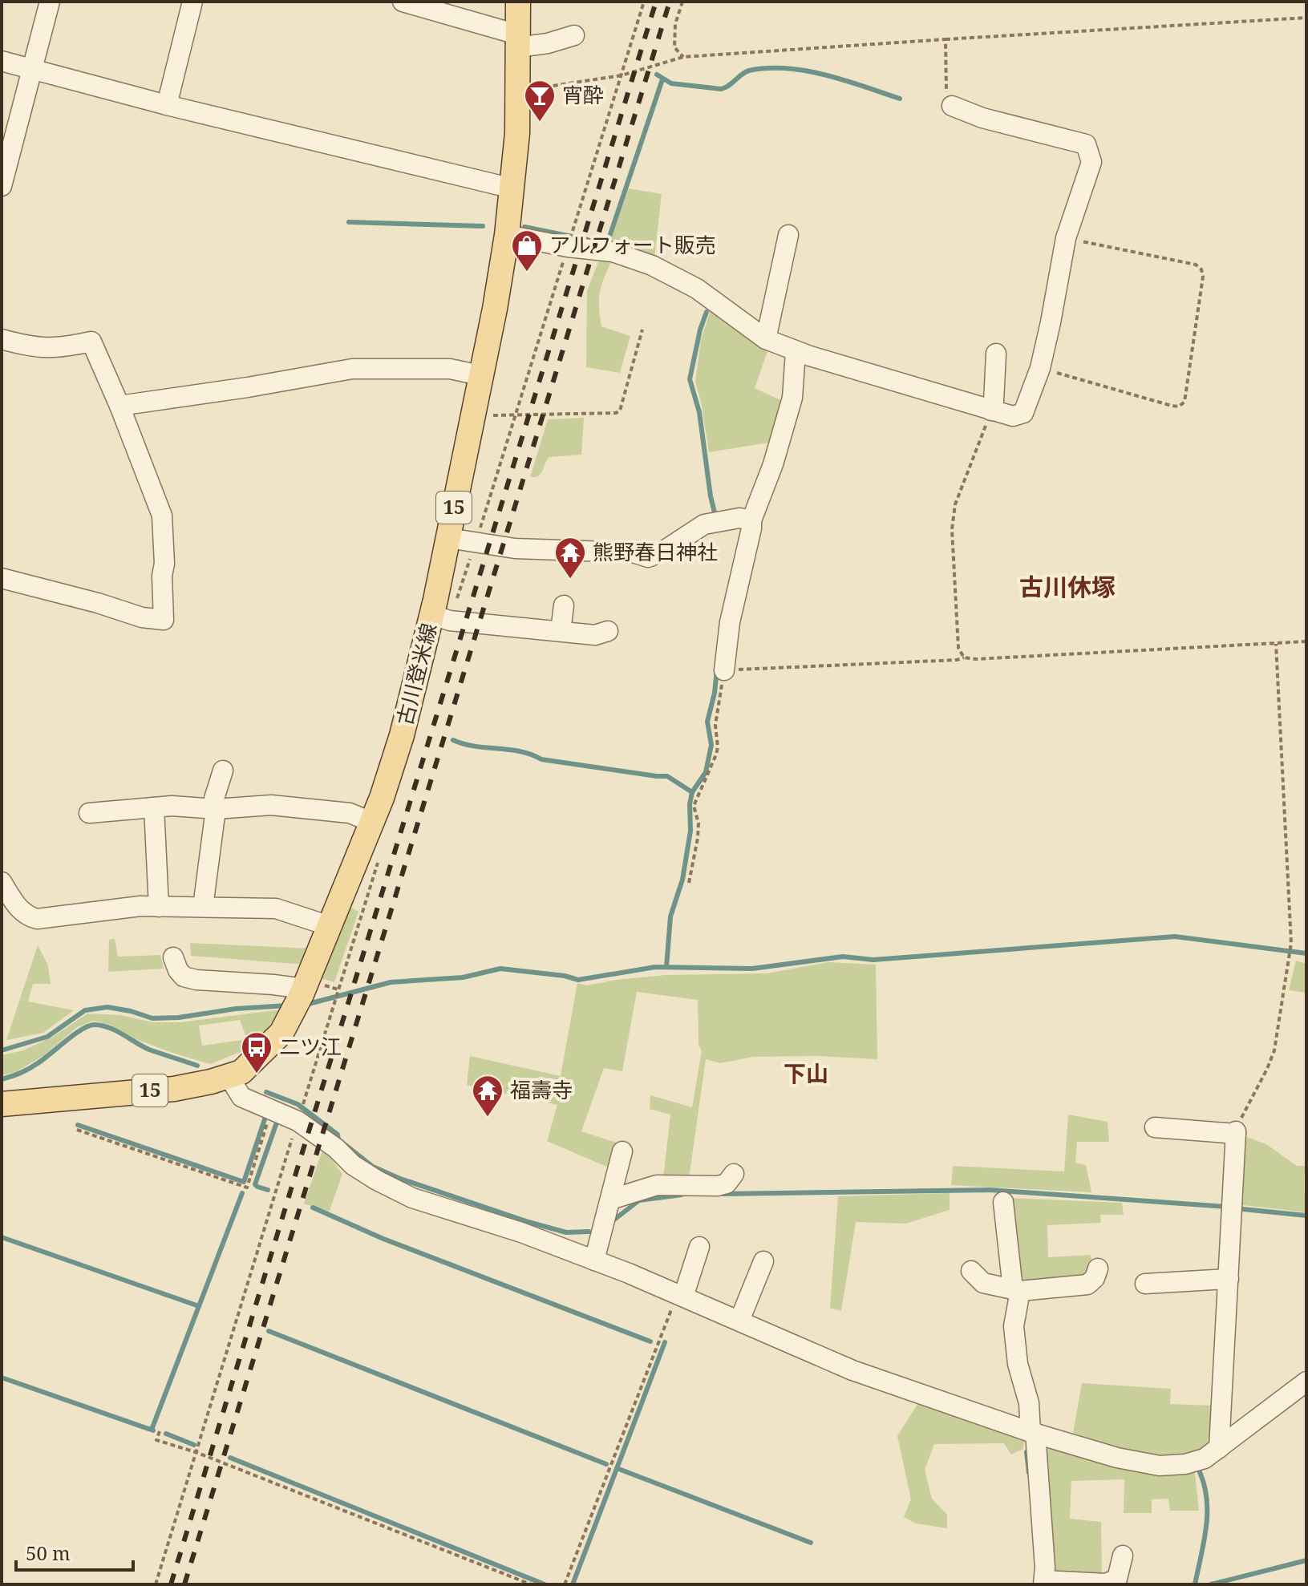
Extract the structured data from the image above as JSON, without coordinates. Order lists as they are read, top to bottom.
{
  "streets": {
    "main road": ["15", "古川登米線"]
  },
  "districts": ["古川休塚", "下山"],
  "places": {
    "bar": ["宵酔"],
    "shop": ["アルフォート販売"],
    "temple": ["熊野春日神社", "福壽寺"],
    "bus stop": ["二ツ江"]
  },
  "scale_bar": "50 m"
}
